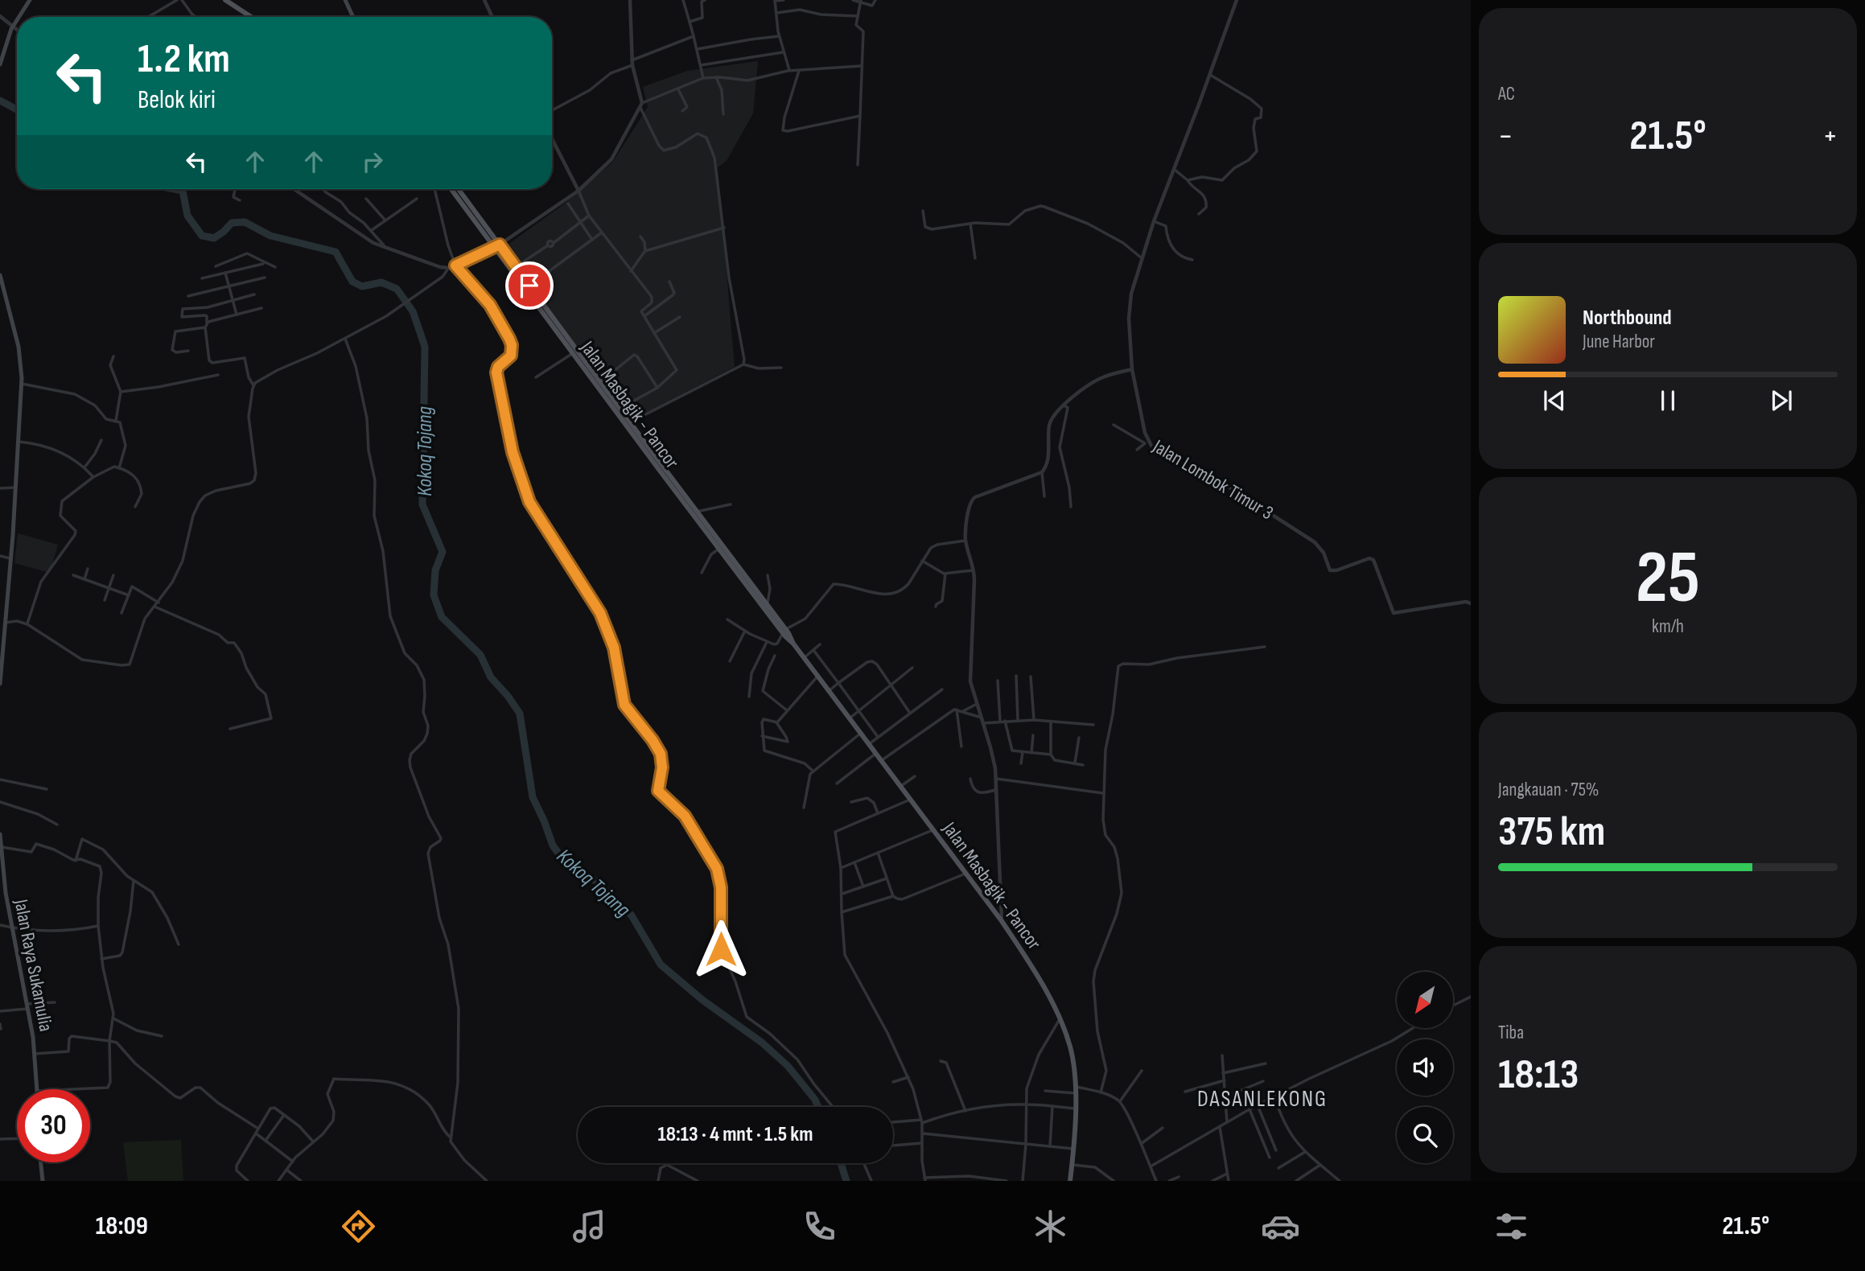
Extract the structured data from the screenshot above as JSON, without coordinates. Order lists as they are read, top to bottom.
{
  "streets": {
    "main road": ["Jalan Masbagik - Pancor", "Jalan Raya Sukamulia"],
    "street": ["Jalan Lombok Timur 3"]
  },
  "districts": ["DASANLEKONG"],
  "water": ["Kokoq Tojang"],
  "north": "bottom left",
  "page": {
    "tile": [
      "AC",
      ["25", "km/h"],
      ["Jangkauan · 75%", "375 km"],
      ["Tiba", "18:13"]
    ],
    "turn": ["1.2 km", "Belok kiri"],
    "heat": ["−", "21.5°", "+"],
    "song": ["Northbound", "June Harbor"],
    "limit": "30",
    "trip": "18:13 · 4 mnt · 1.5 km",
    "tabs": ["18:09", "21.5°"]
  }
}
